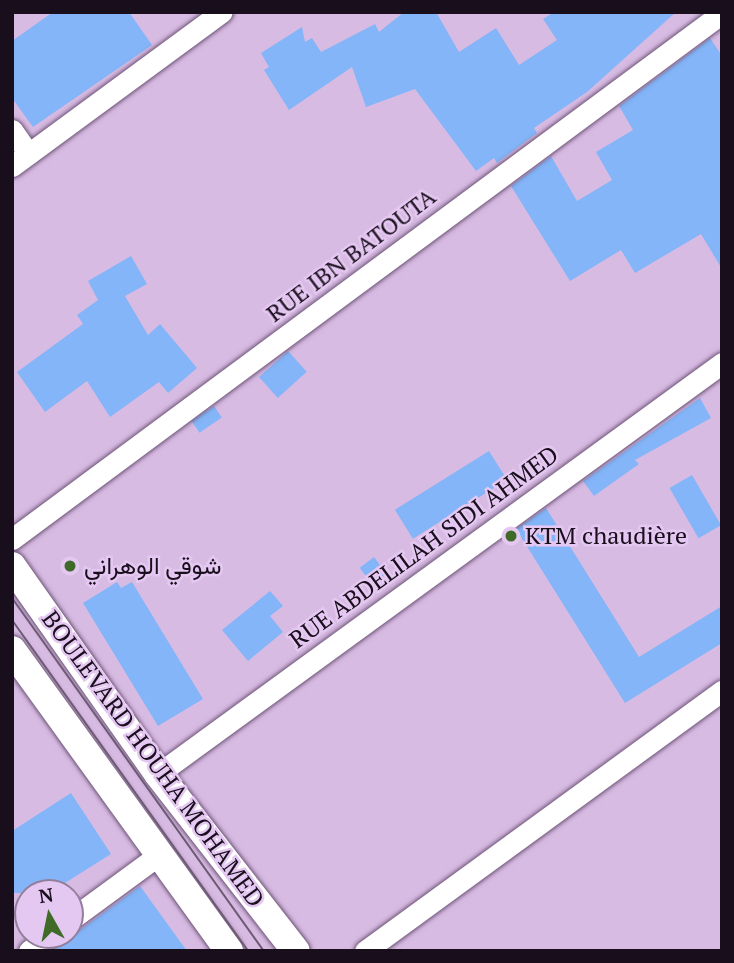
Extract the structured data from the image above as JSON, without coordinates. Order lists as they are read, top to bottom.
{
  "streets": {
    "main road": ["BOULEVARD HOUHA MOHAMED"],
    "street": ["RUE IBN BATOUTA", "RUE ABDELILAH SIDI AHMED"]
  },
  "crossings": [
    ["RUE ABDELILAH SIDI AHMED", "BOULEVARD HOUHA MOHAMED"]
  ],
  "places": ["KTM chaudière", "شوقي الوهراني"],
  "north": "top"
}
